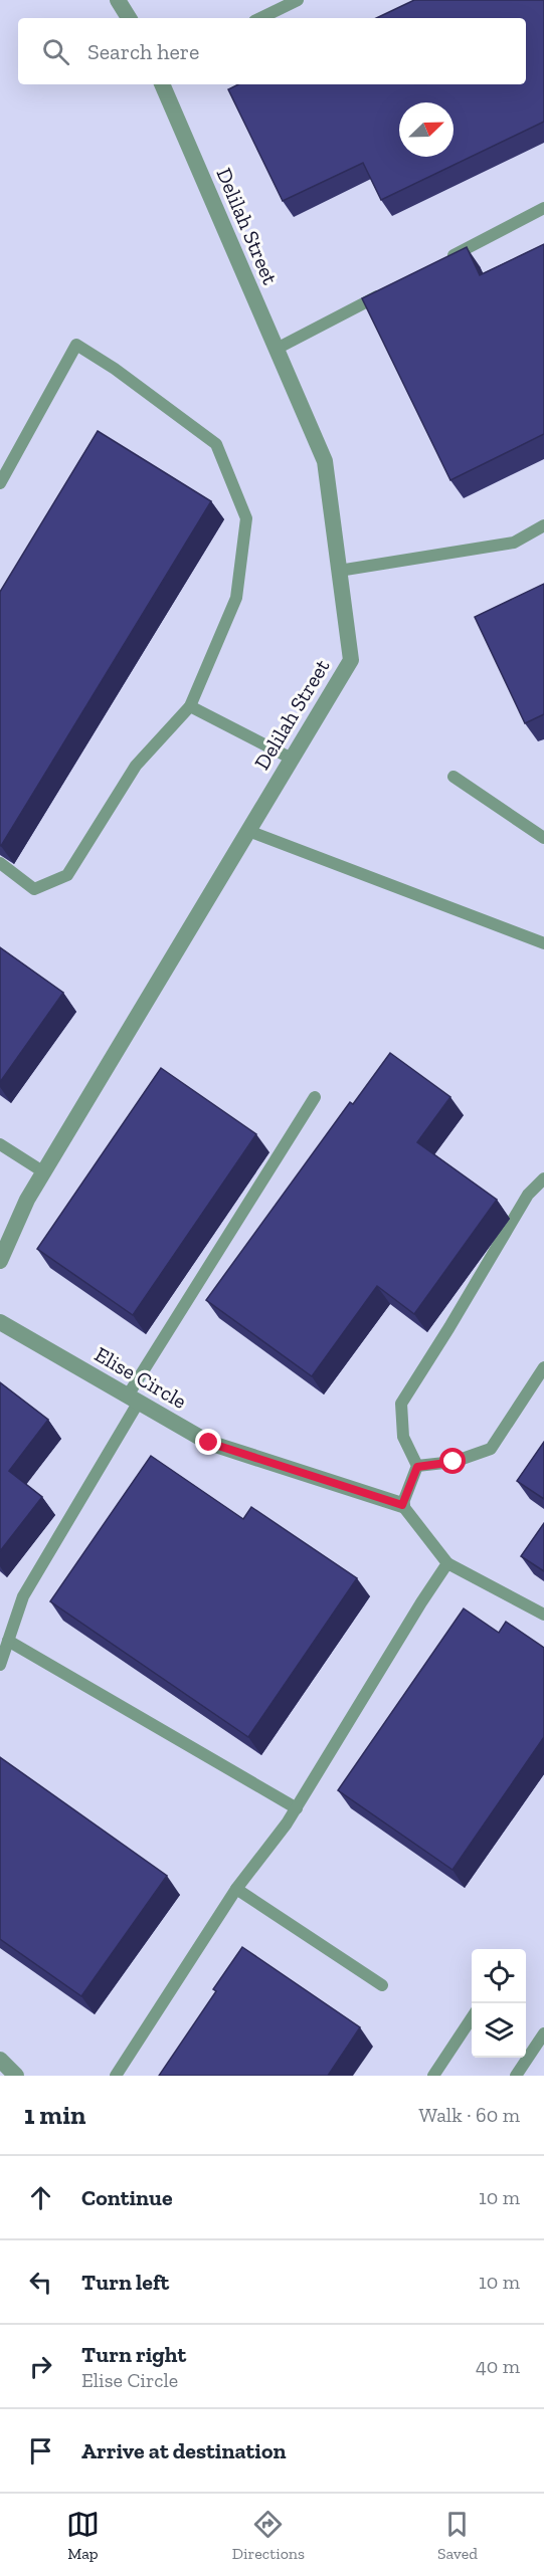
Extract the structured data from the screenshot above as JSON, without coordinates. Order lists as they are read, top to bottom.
{
  "streets": {
    "street": ["Delilah Street", "Elise Circle"]
  },
  "north": "top right",
  "page": {
    "search": "Search here",
    "heading": ["1 min", "Walk · 60 m"],
    "list": [
      ["Continue", "10 m"],
      ["Turn left", "10 m"],
      ["Turn right", "Elise Circle", "40 m"],
      "Arrive at destination"
    ],
    "nav": ["Map", "Directions", "Saved"]
  }
}
